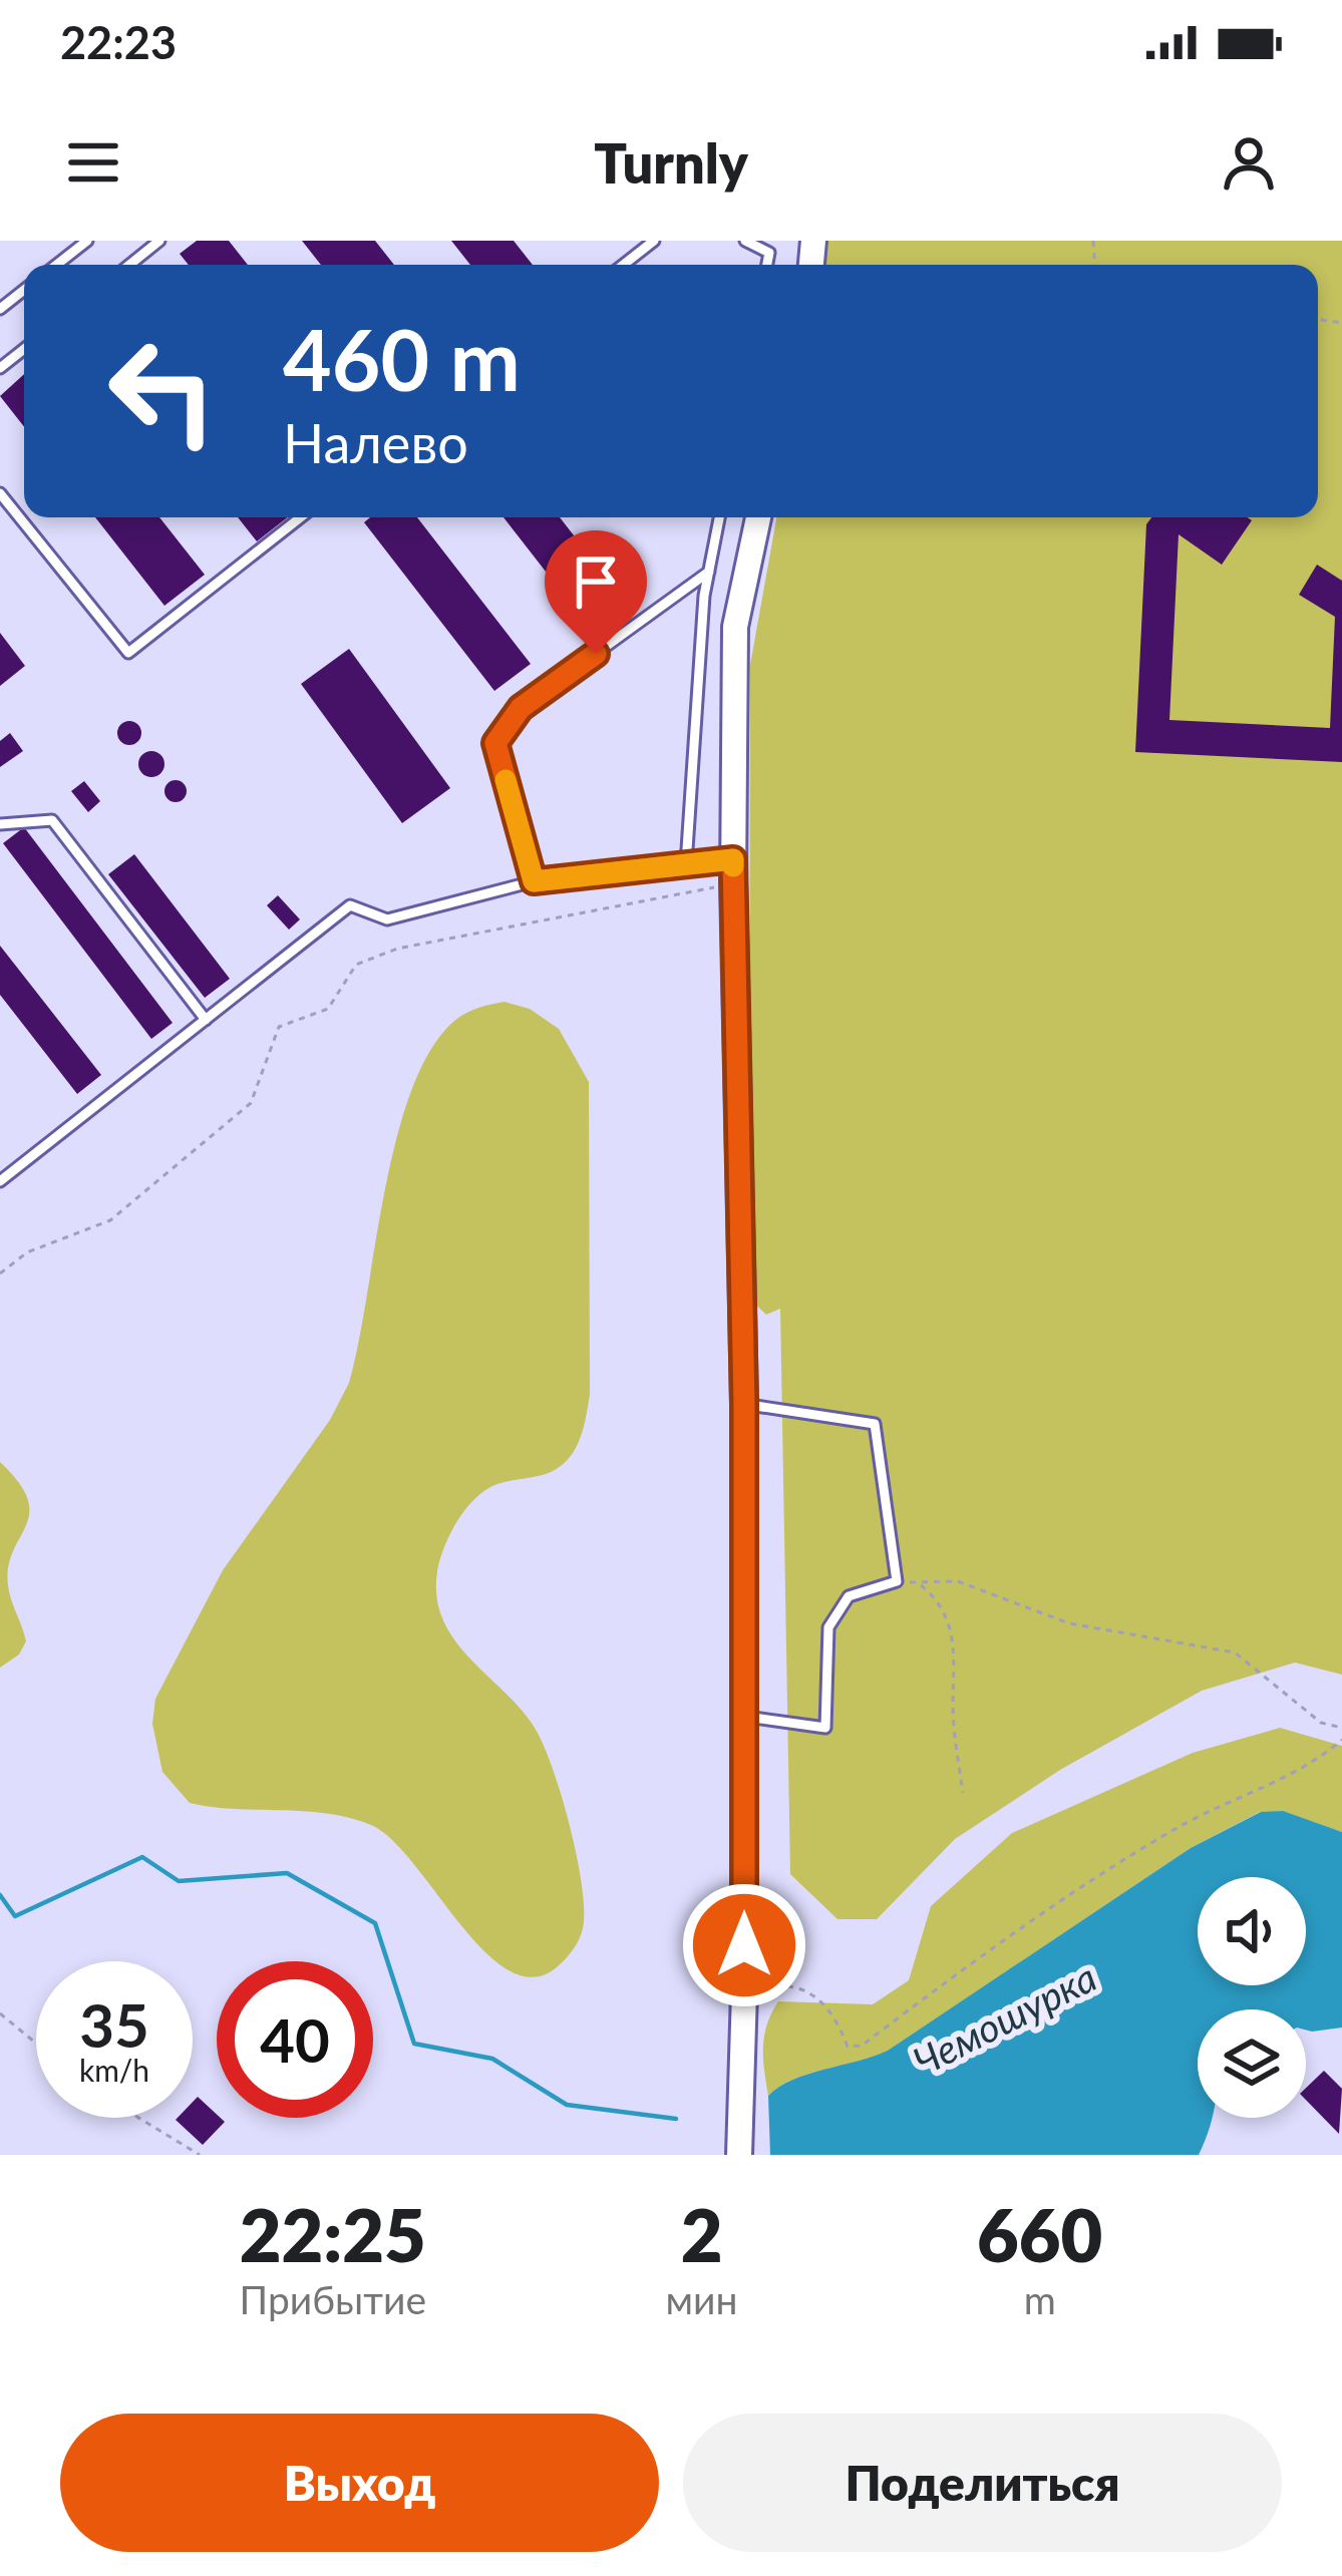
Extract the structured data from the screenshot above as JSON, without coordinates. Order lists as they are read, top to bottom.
{
  "water": ["Чемошурка"],
  "page": {
    "status": "22:23",
    "header": "Turnly",
    "turn": ["460 m", "Налево"],
    "speed": "35 km/h",
    "limit": "40",
    "eta": [
      "22:25",
      "Прибытие",
      "2",
      "мин",
      "660",
      "m"
    ],
    "buttons": ["Выход", "Поделиться"]
  }
}
